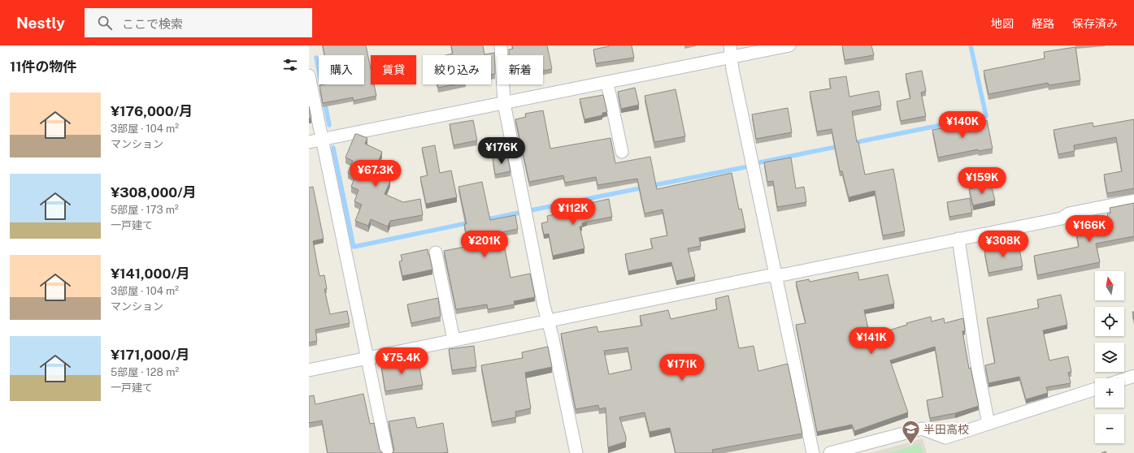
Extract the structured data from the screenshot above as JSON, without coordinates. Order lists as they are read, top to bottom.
{
  "places": {
    "school or university": ["半田高校"]
  },
  "north": "top",
  "page": {
    "header": "Nestly",
    "search": "ここで検索",
    "nav": ["地図", "経路", "保存済み"],
    "heading": "11件の物件",
    "chip": [
      "購入",
      "賃貸",
      "絞り込み",
      "新着"
    ],
    "list": [
      {
        "name": "¥176,000/月",
        "note": "3部屋 · 104 m² · マンション"
      },
      {
        "name": "¥308,000/月",
        "note": "5部屋 · 173 m² · 一戸建て"
      },
      {
        "name": "¥141,000/月",
        "note": "3部屋 · 104 m² · マンション"
      },
      {
        "name": "¥171,000/月",
        "note": "5部屋 · 128 m² · 一戸建て"
      }
    ],
    "price": [
      "¥140K",
      "¥176K",
      "¥67.3K",
      "¥159K",
      "¥112K",
      "¥166K",
      "¥201K",
      "¥308K",
      "¥141K",
      "¥75.4K",
      "¥171K"
    ],
    "map_buttons": ["+", "−"]
  }
}
